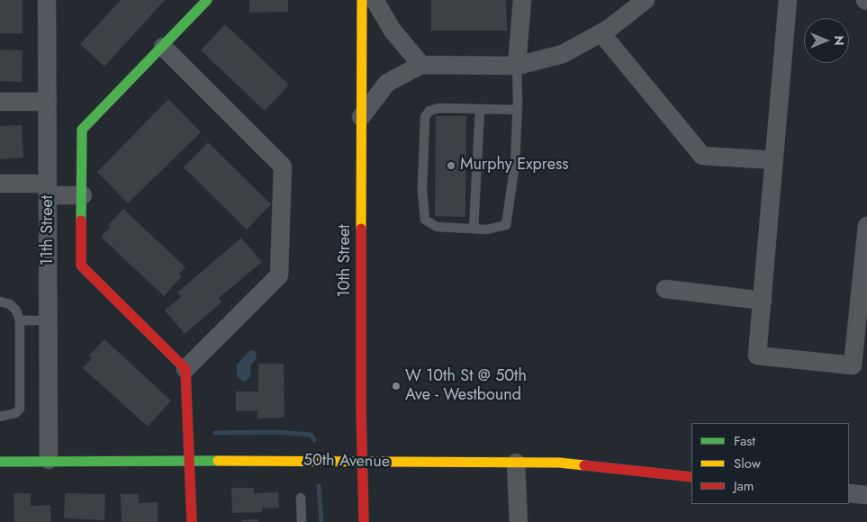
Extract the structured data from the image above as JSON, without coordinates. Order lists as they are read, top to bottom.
{
  "streets": {
    "street": ["11th Street", "10th Street", "50th Avenue"]
  },
  "crossings": [
    ["11th Street", "50th Avenue"],
    ["10th Street", "50th Avenue"]
  ],
  "places": ["Murphy Express", "W 10th St @ 50th Ave - Westbound"],
  "legend": ["Fast", "Slow", "Jam"],
  "north": "right"
}
